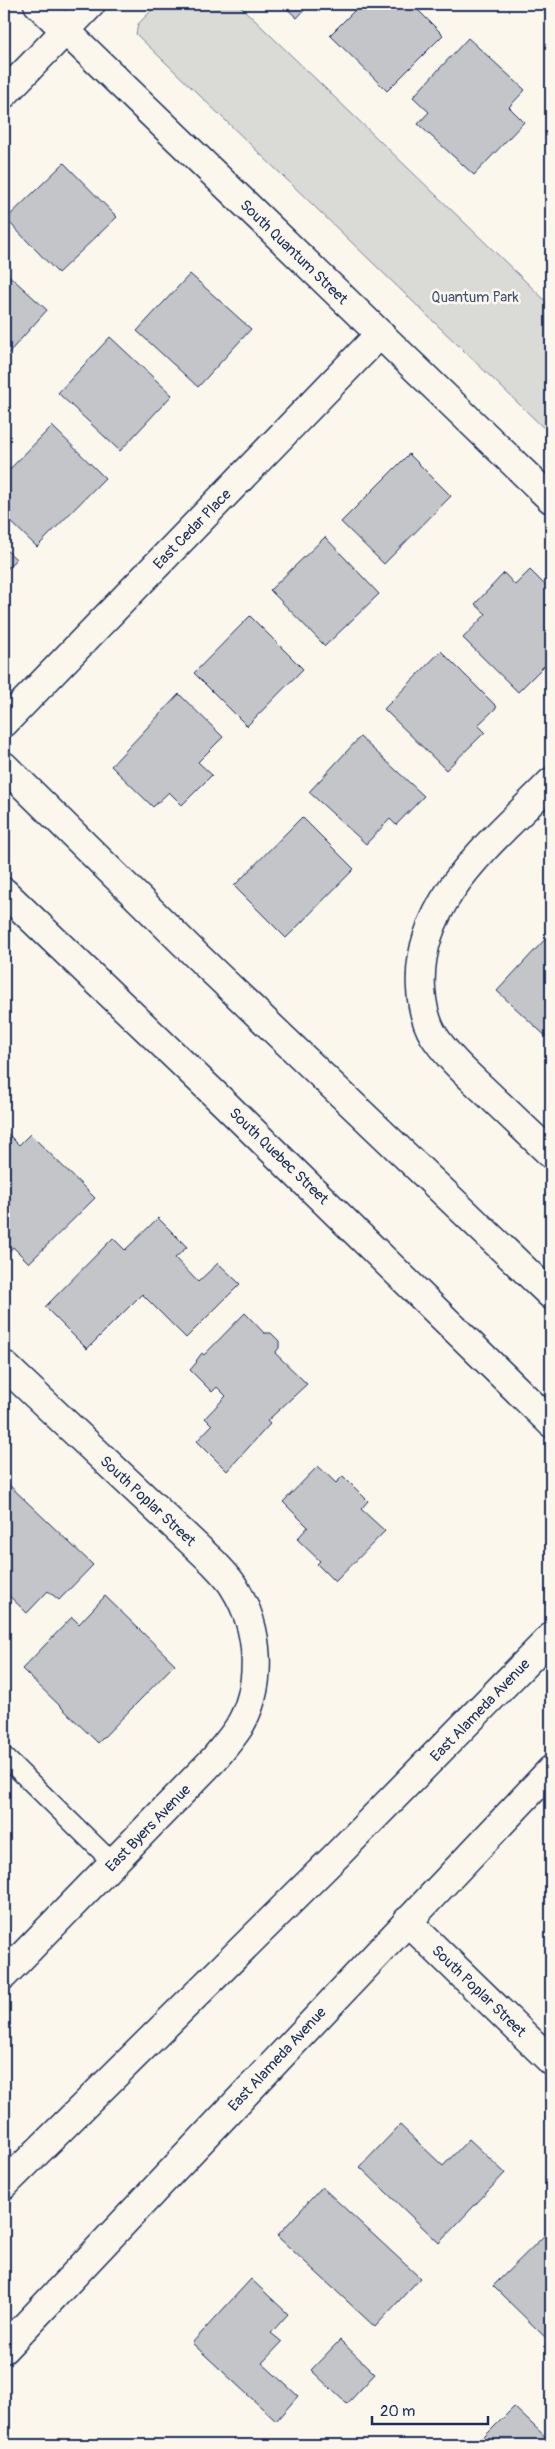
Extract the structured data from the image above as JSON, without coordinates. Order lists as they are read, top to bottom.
{
  "streets": {
    "main road": [
      "South Quantum Street",
      "East Cedar Place",
      "South Quebec Street",
      "South Poplar Street",
      "East Alameda Avenue",
      "East Byers Avenue"
    ]
  },
  "crossings": [
    ["South Quantum Street", "East Cedar Place"],
    ["South Poplar Street", "East Alameda Avenue"],
    ["South Poplar Street", "East Byers Avenue"]
  ],
  "parks": ["Quantum Park"],
  "scale_bar": "20 m"
}
